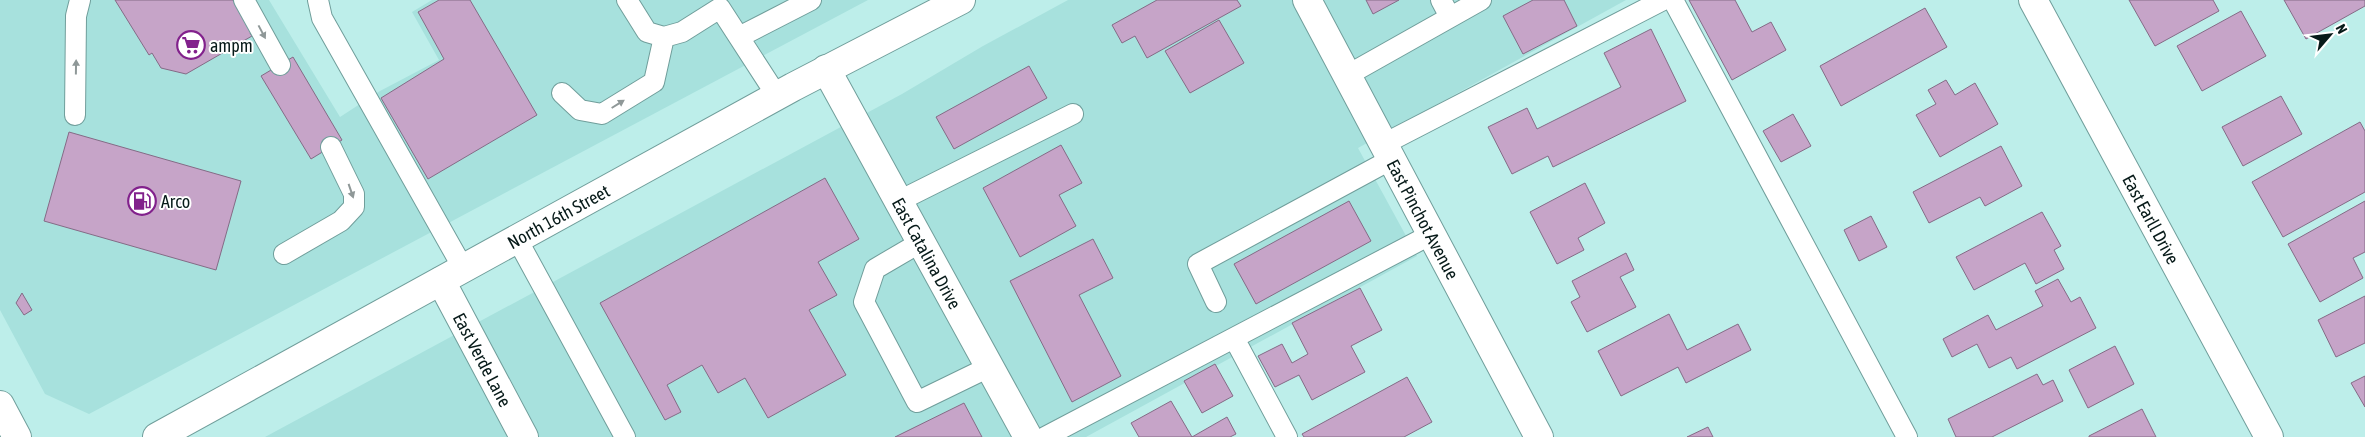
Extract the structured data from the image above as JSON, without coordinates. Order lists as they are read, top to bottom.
{
  "streets": {
    "street": [
      "North 16th Street",
      "East Earll Drive",
      "East Pinchot Avenue",
      "East Catalina Drive",
      "East Verde Lane"
    ]
  },
  "crossings": [
    ["North 16th Street", "East Catalina Drive"],
    ["North 16th Street", "East Verde Lane"]
  ],
  "places": {
    "supermarket": ["ampm"],
    "fuel station": ["Arco"]
  },
  "north": "top right"
}
